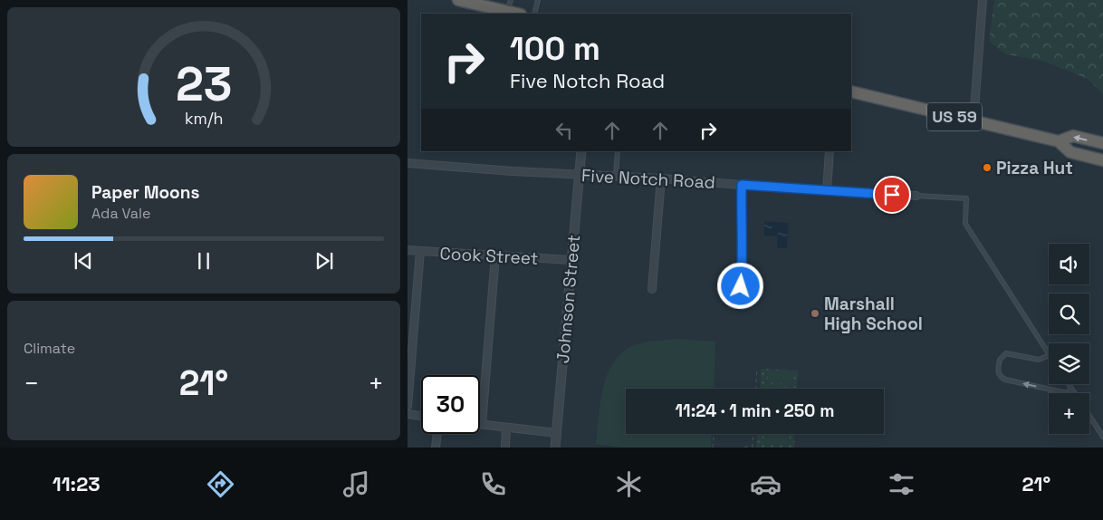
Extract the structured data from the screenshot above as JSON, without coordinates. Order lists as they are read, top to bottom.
{
  "streets": {
    "highway": ["US 59"],
    "street": ["Five Notch Road", "Cook Street", "Johnson Street"]
  },
  "crossings": [
    ["Five Notch Road", "Johnson Street"],
    ["Cook Street", "Johnson Street"]
  ],
  "places": ["Pizza Hut", "Marshall High School"],
  "page": {
    "turn": ["100 m", "Five Notch Road"],
    "song": ["Paper Moons", "Ada Vale"],
    "map_buttons": "+",
    "tile": "Climate",
    "heat": ["−", "21°", "+"],
    "limit": "30",
    "trip": "11:24 · 1 min · 250 m",
    "tabs": ["11:23", "21°"],
    "gauge": ["23", "km/h"]
  }
}
